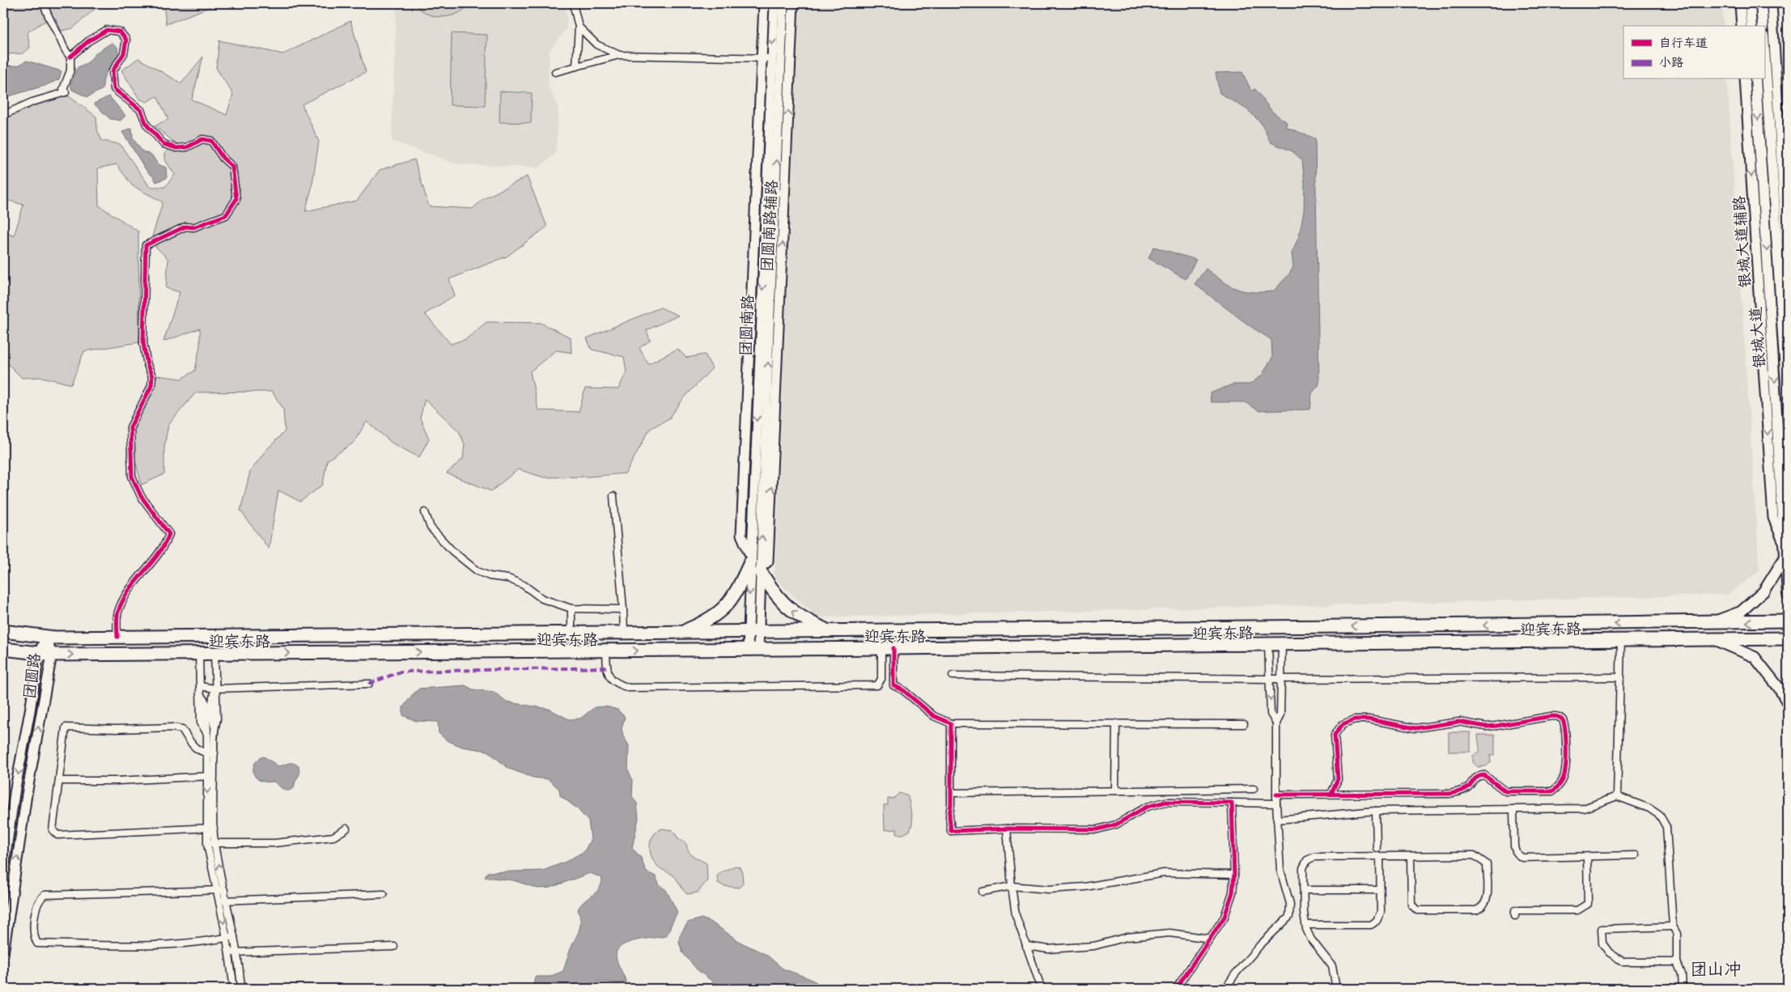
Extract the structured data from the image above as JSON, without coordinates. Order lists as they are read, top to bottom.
{
  "streets": {
    "highway": ["迎宾东路"],
    "main road": ["银城大道"],
    "street": [
      "团圆南路辅路",
      "银城大道辅路",
      "团圆南路",
      "团圆路"
    ]
  },
  "crossings": [
    ["团圆南路辅路", "团圆南路"],
    ["银城大道辅路", "银城大道"],
    ["团圆南路", "迎宾东路"],
    ["迎宾东路", "团圆路"]
  ],
  "districts": ["团山冲"],
  "legend": ["自行车道", "小路"]
}
